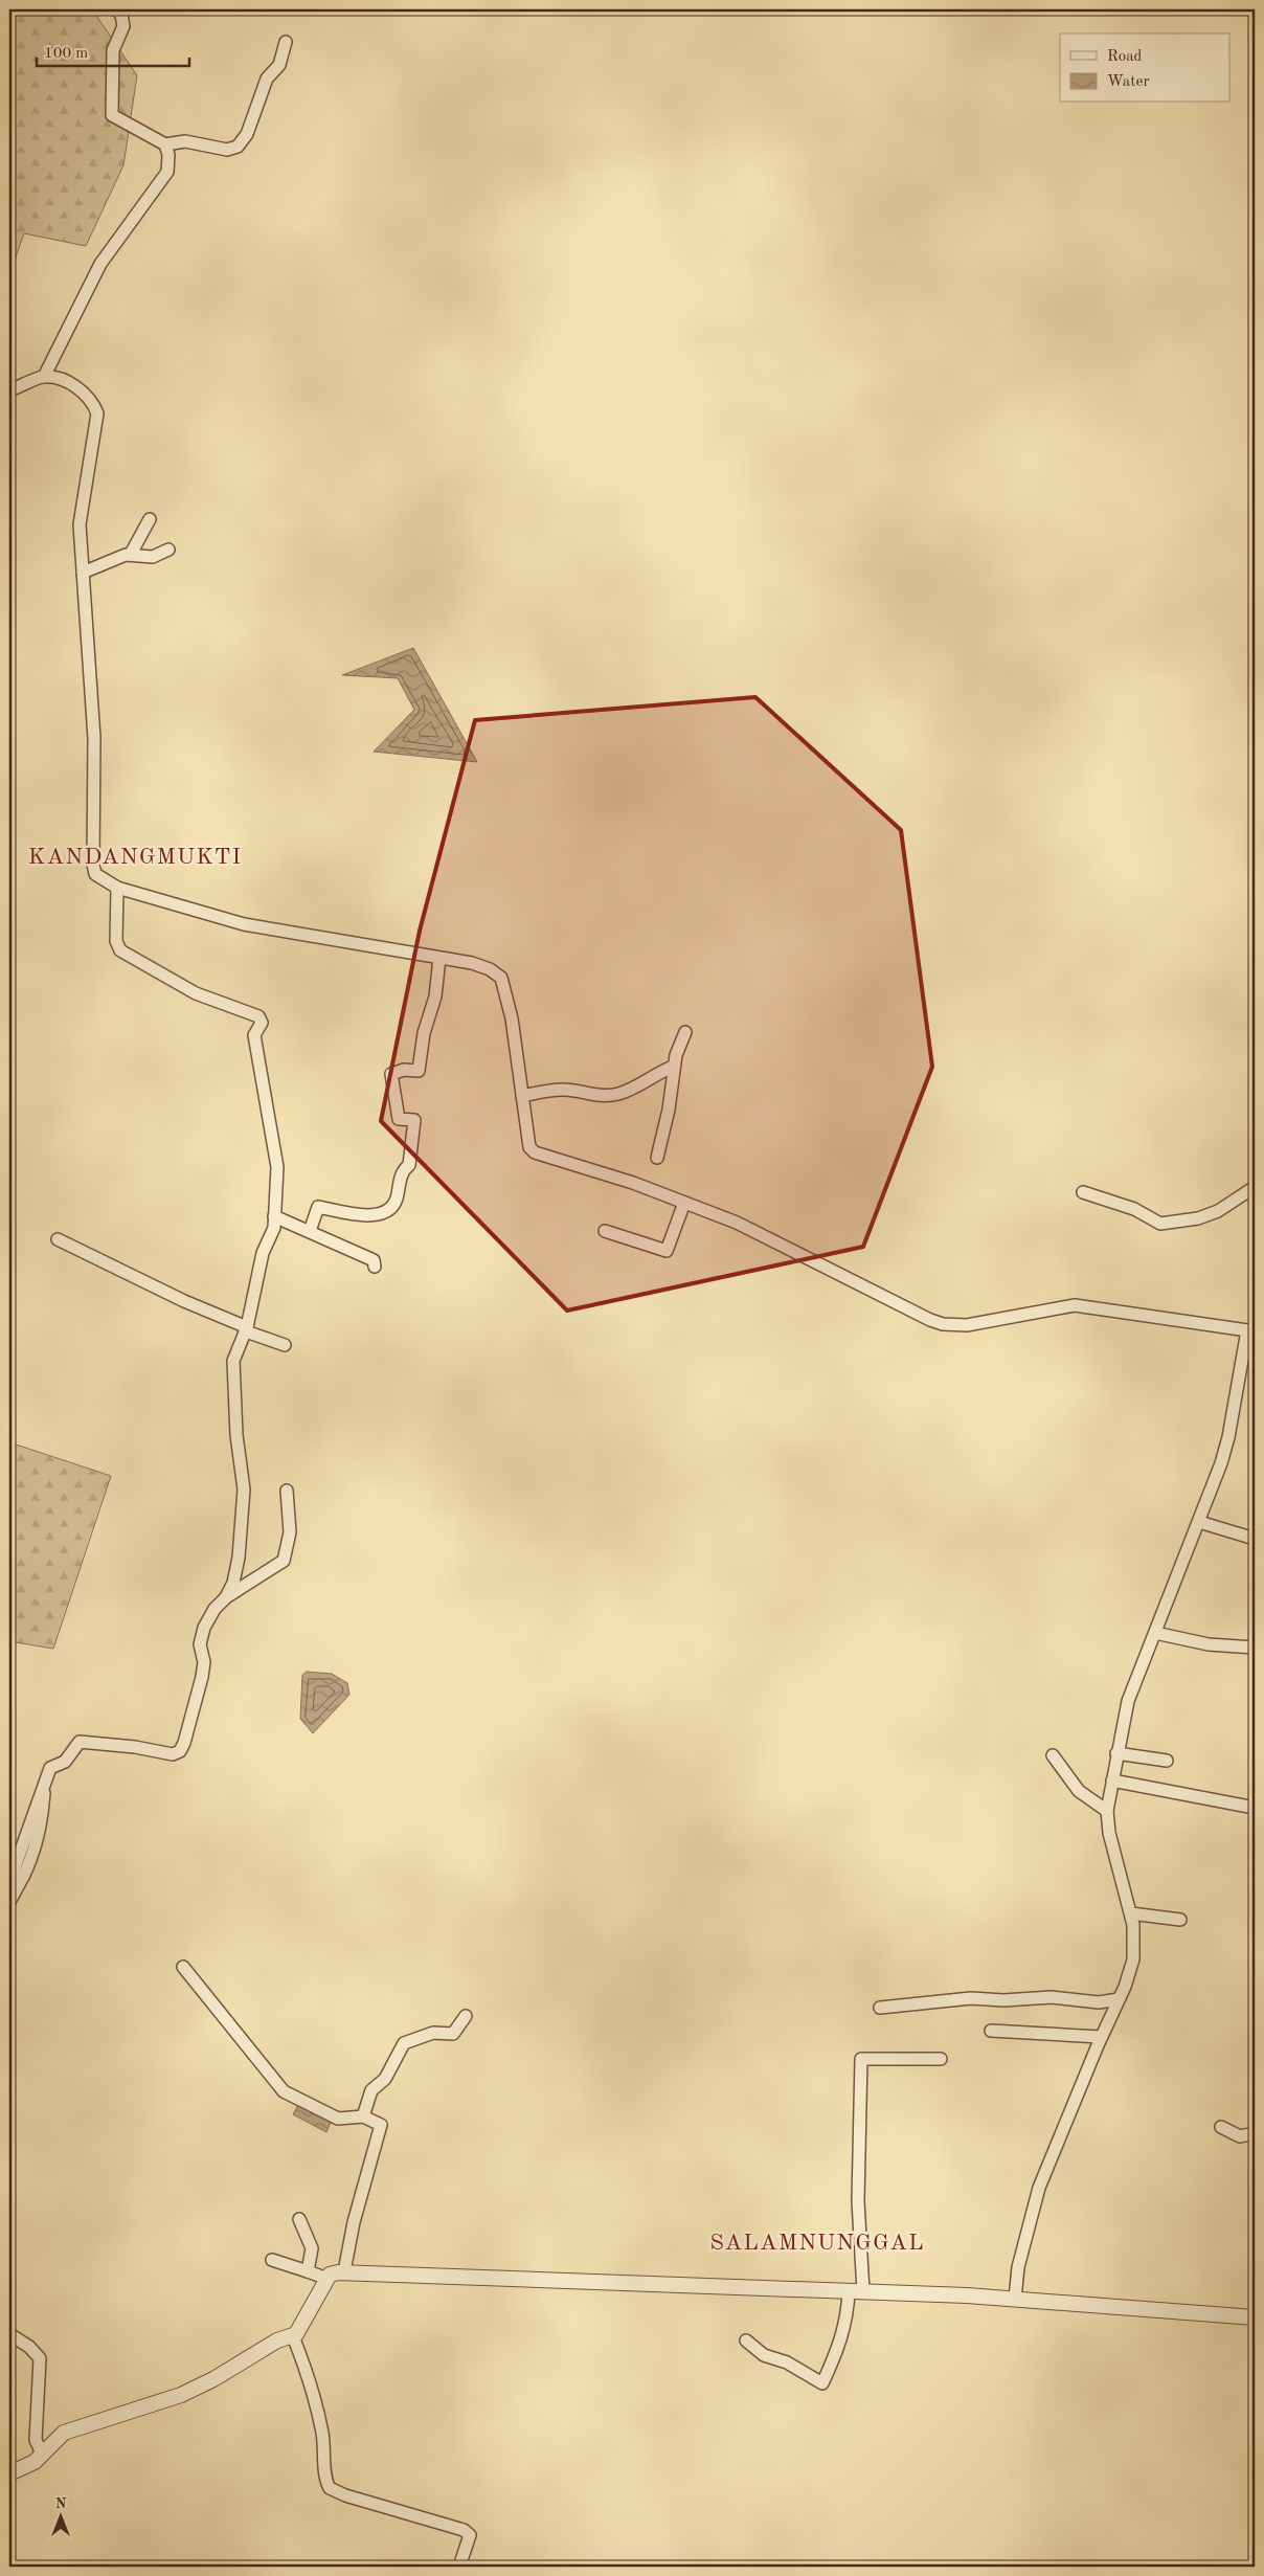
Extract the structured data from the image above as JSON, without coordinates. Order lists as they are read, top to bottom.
{
  "districts": ["KANDANGMUKTI", "SALAMNUNGGAL"],
  "legend": ["Road", "Water"],
  "scale_bar": "100 m",
  "north": "top"
}
